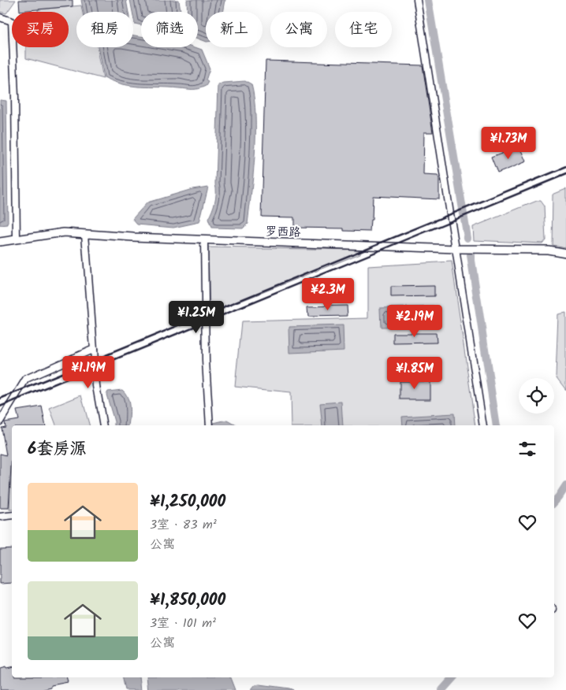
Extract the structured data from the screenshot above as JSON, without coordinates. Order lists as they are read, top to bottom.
{
  "streets": {
    "street": ["罗西路"]
  },
  "page": {
    "chip": [
      "买房",
      "租房",
      "筛选",
      "新上",
      "公寓",
      "住宅"
    ],
    "price": [
      "¥1.73M",
      "¥2.3M",
      "¥1.25M",
      "¥2.19M",
      "¥1.19M",
      "¥1.85M"
    ],
    "heading": "6套房源",
    "list": [
      {
        "name": "¥1,250,000",
        "note": "3室 · 83 m² · 公寓"
      },
      {
        "name": "¥1,850,000",
        "note": "3室 · 101 m² · 公寓"
      }
    ]
  }
}
